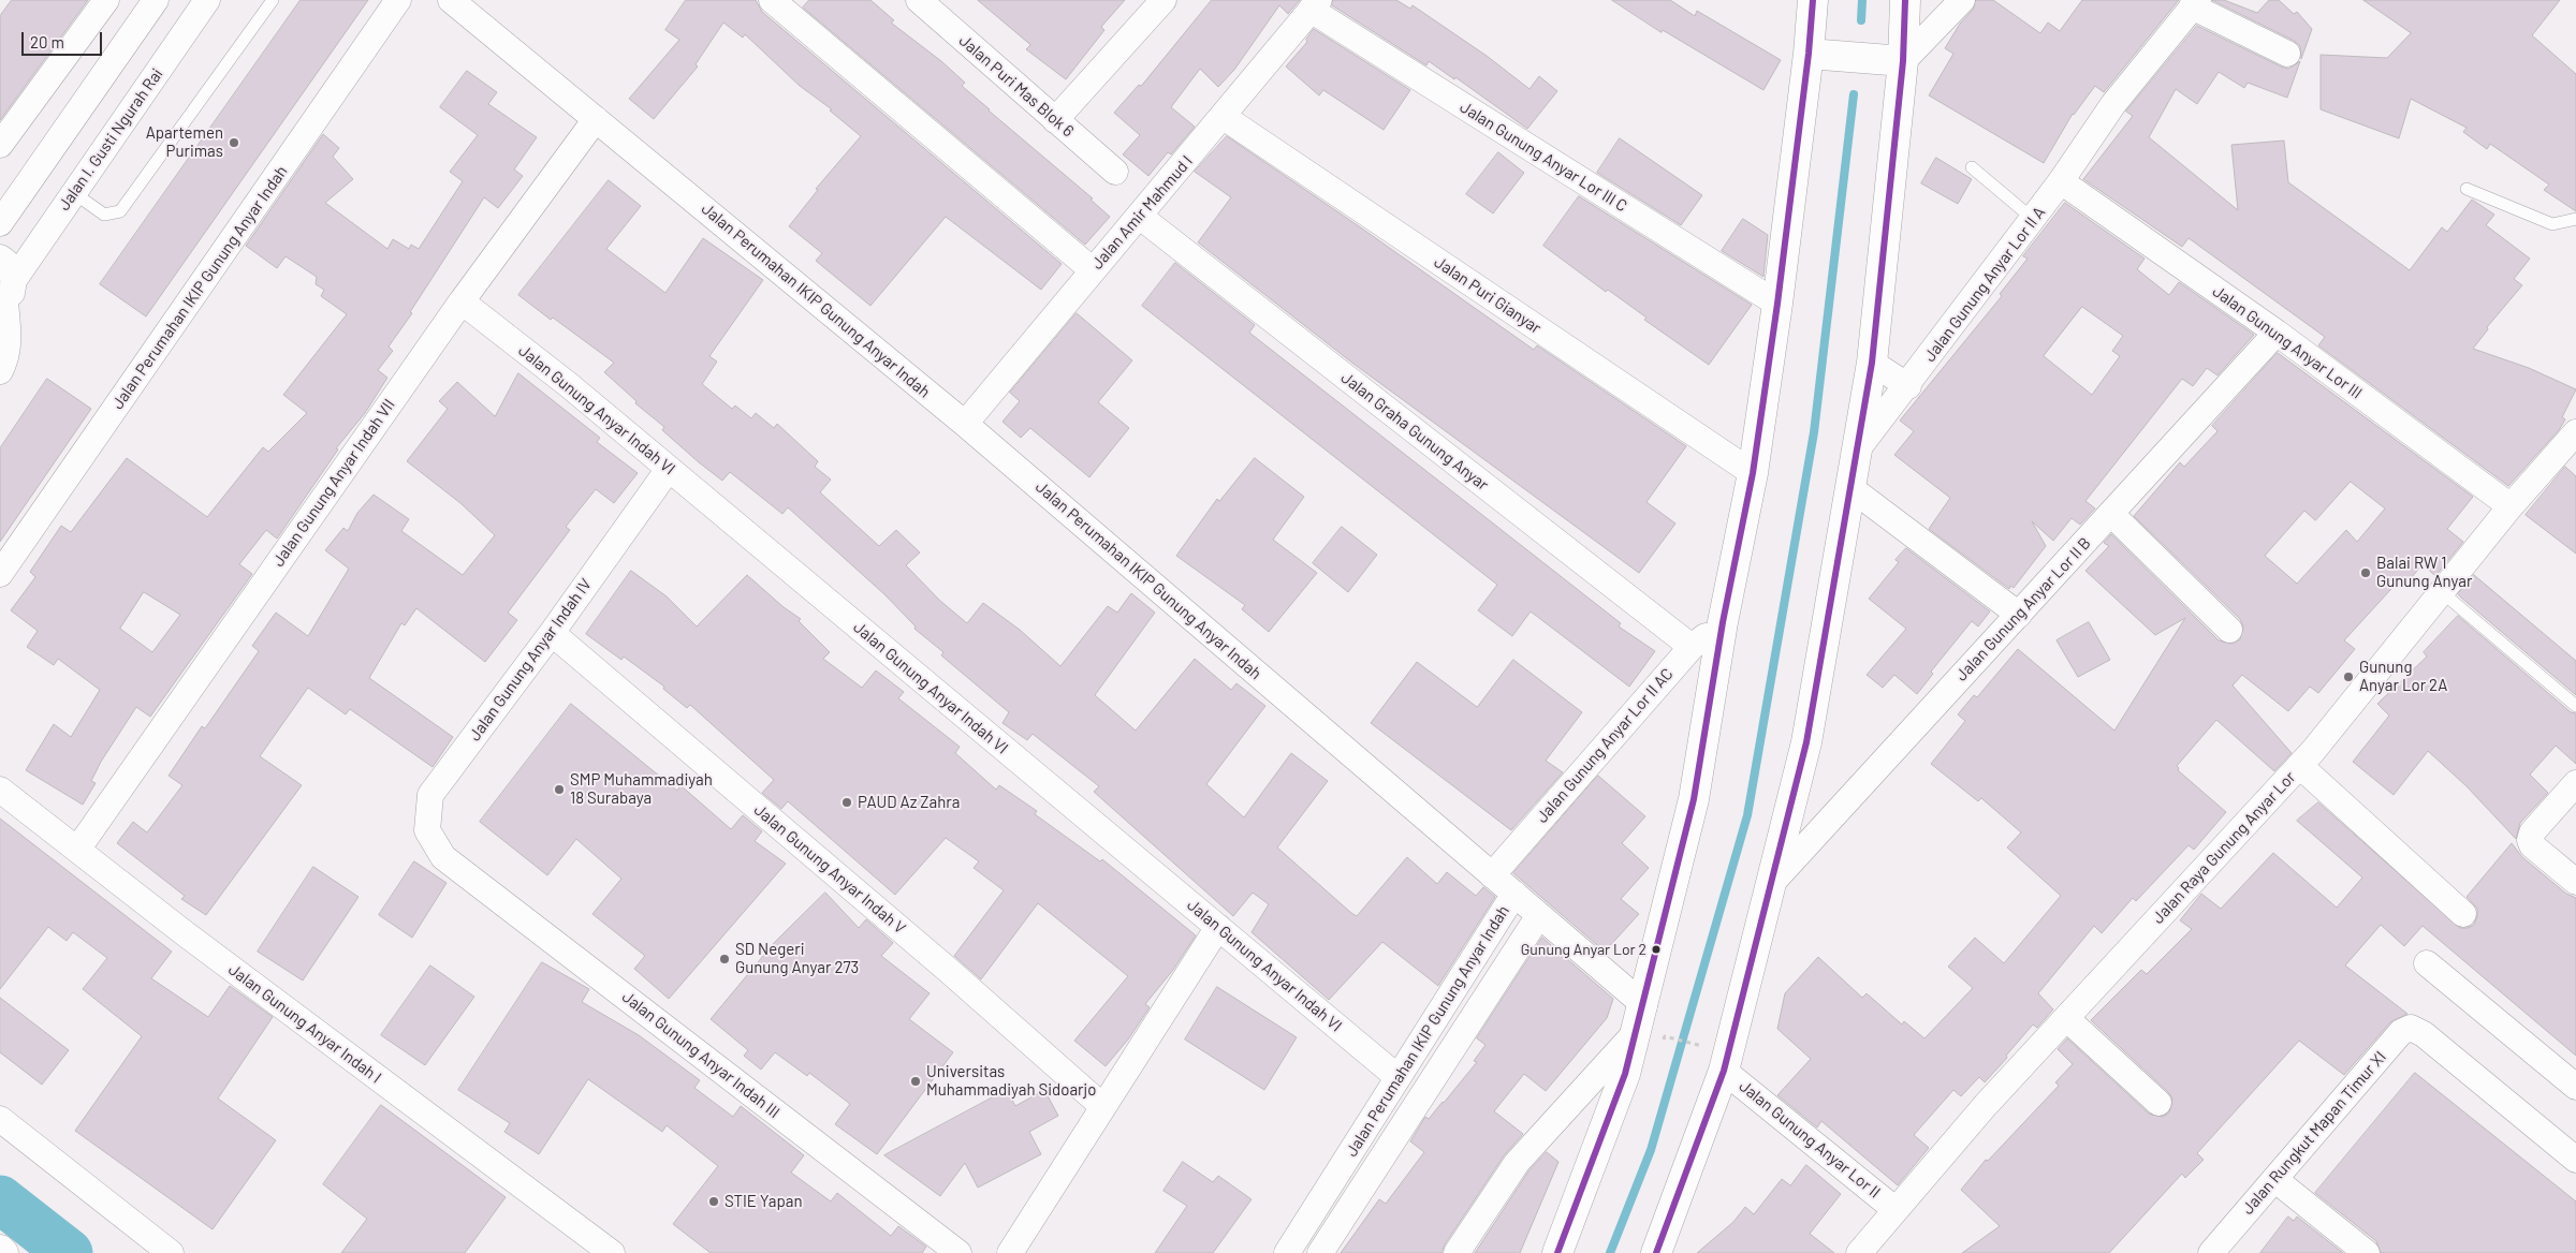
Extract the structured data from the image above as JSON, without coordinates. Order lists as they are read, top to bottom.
{
  "streets": {
    "street": [
      "Jalan Puri Mas Blok 6",
      "Jalan I. Gusti Ngurah Rai",
      "Jalan Gunung Anyar Lor III C",
      "Jalan Amir Mahmud I",
      "Jalan Gunung Anyar Lor II A",
      "Jalan Perumahan IKIP Gunung Anyar Indah",
      "Jalan Puri Gianyar",
      "Jalan Gunung Anyar Lor III",
      "Jalan Gunung Anyar Indah VI",
      "Jalan Graha Gunung Anyar",
      "Jalan Gunung Anyar Indah VII",
      "Jalan Gunung Anyar Lor II B",
      "Jalan Gunung Anyar Indah IV",
      "Jalan Gunung Anyar Lor II AC",
      "Jalan Raya Gunung Anyar Lor",
      "Jalan Gunung Anyar Indah V",
      "Jalan Gunung Anyar Indah I",
      "Jalan Gunung Anyar Indah III",
      "Jalan Rungkut Mapan Timur XI",
      "Jalan Gunung Anyar Lor II"
    ]
  },
  "crossings": [
    ["Jalan Gunung Anyar Lor III C", "Jalan Amir Mahmud I"],
    ["Jalan Amir Mahmud I", "Jalan Perumahan IKIP Gunung Anyar Indah"],
    ["Jalan Amir Mahmud I", "Jalan Puri Gianyar"],
    ["Jalan Amir Mahmud I", "Jalan Graha Gunung Anyar"],
    ["Jalan Gunung Anyar Lor II A", "Jalan Gunung Anyar Lor III"],
    ["Jalan Perumahan IKIP Gunung Anyar Indah", "Jalan Gunung Anyar Indah VI"],
    ["Jalan Perumahan IKIP Gunung Anyar Indah", "Jalan Gunung Anyar Indah VII"],
    ["Jalan Perumahan IKIP Gunung Anyar Indah", "Jalan Gunung Anyar Lor II AC"],
    ["Jalan Gunung Anyar Lor III", "Jalan Gunung Anyar Lor II B"],
    ["Jalan Gunung Anyar Lor III", "Jalan Raya Gunung Anyar Lor"],
    ["Jalan Gunung Anyar Indah VI", "Jalan Gunung Anyar Indah VII"],
    ["Jalan Gunung Anyar Indah VI", "Jalan Gunung Anyar Indah IV"],
    ["Jalan Graha Gunung Anyar", "Jalan Gunung Anyar Lor II AC"],
    ["Jalan Gunung Anyar Indah VII", "Jalan Gunung Anyar Indah I"],
    ["Jalan Gunung Anyar Indah IV", "Jalan Gunung Anyar Indah V"],
    ["Jalan Gunung Anyar Indah IV", "Jalan Gunung Anyar Indah III"],
    ["Jalan Raya Gunung Anyar Lor", "Jalan Gunung Anyar Lor II"]
  ],
  "places": [
    "Apartemen Purimas",
    "Balai RW 1 Gunung Anyar",
    "Gunung Anyar Lor 2A",
    "SMP Muhammadiyah 18 Surabaya",
    "PAUD Az Zahra",
    "Gunung Anyar Lor 2",
    "SD Negeri Gunung Anyar 273",
    "Universitas Muhammadiyah Sidoarjo",
    "STIE Yapan"
  ],
  "scale_bar": "20 m"
}
